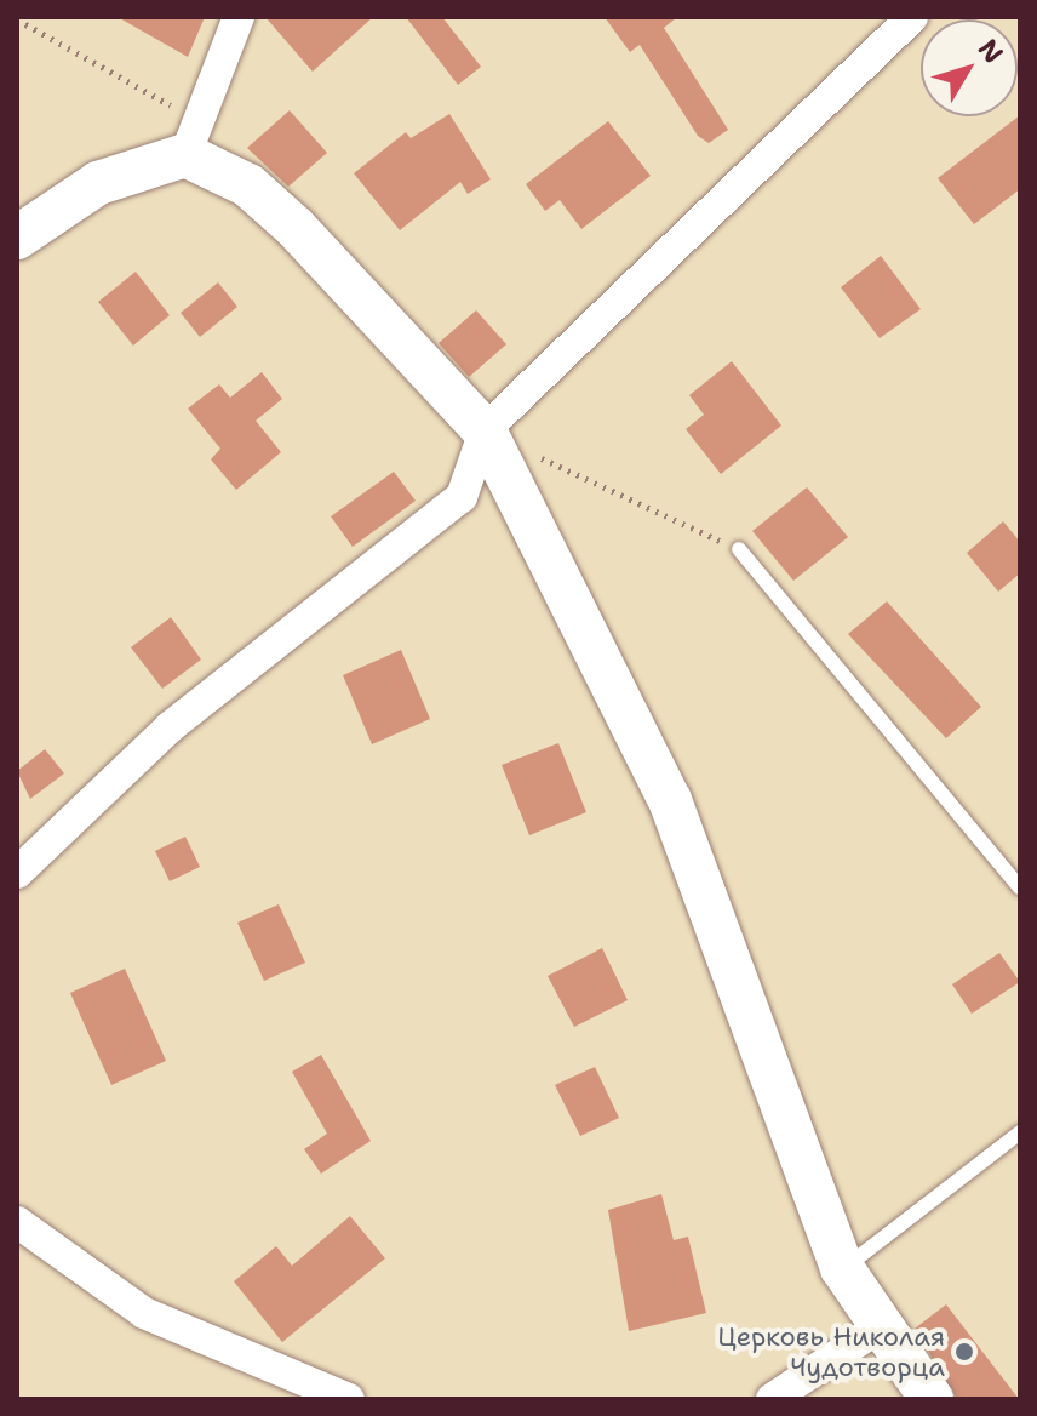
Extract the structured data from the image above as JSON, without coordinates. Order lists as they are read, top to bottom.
{
  "places": ["Церковь Николая Чудотворца"],
  "north": "top right"
}
